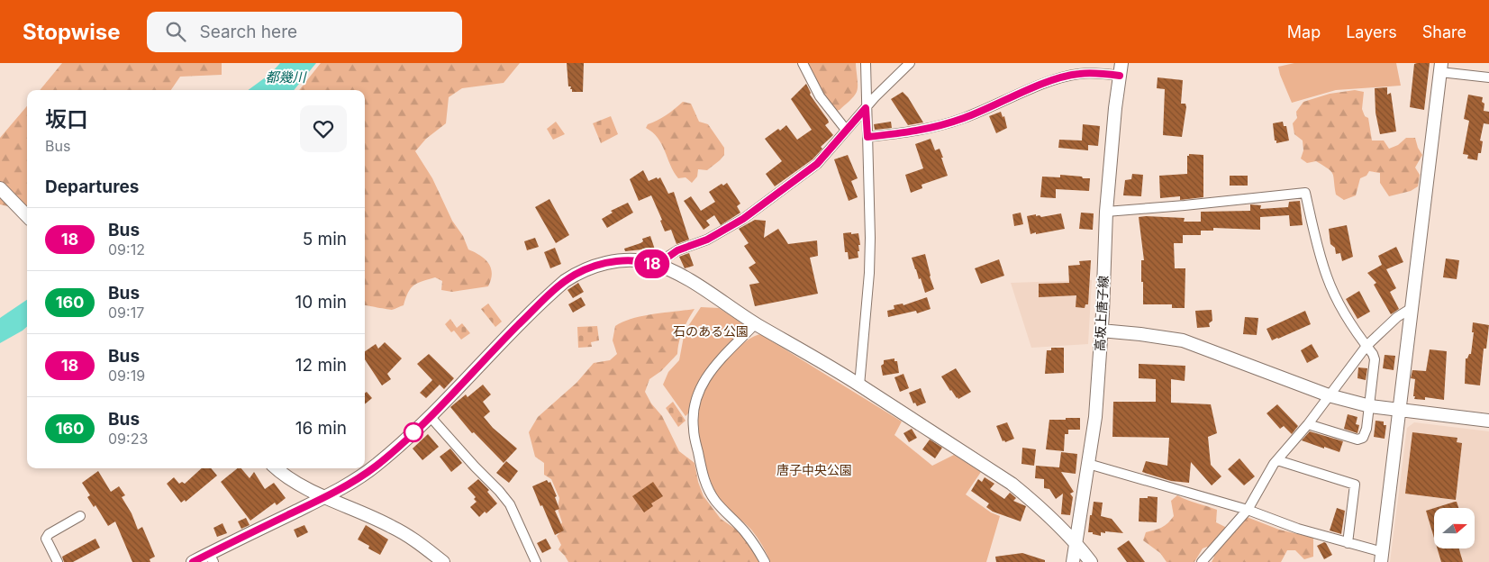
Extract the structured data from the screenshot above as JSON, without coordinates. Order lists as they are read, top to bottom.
{
  "streets": {
    "street": ["高坂上唐子線"]
  },
  "water": ["都幾川"],
  "parks": ["石のある公園", "唐子中央公園"],
  "lines": ["bus line 18"],
  "north": "right",
  "page": {
    "header": "Stopwise",
    "search": "Search here",
    "nav": ["Map", "Layers", "Share"],
    "on_map": "18",
    "heading": [
      ["坂口", "Bus"],
      "Departures"
    ],
    "list": [
      {
        "mark": "18",
        "name": "Bus",
        "note": "09:12",
        "value": "5 min"
      },
      {
        "mark": "160",
        "name": "Bus",
        "note": "09:17",
        "value": "10 min"
      },
      {
        "mark": "18",
        "name": "Bus",
        "note": "09:19",
        "value": "12 min"
      },
      {
        "mark": "160",
        "name": "Bus",
        "note": "09:23",
        "value": "16 min"
      }
    ]
  }
}
